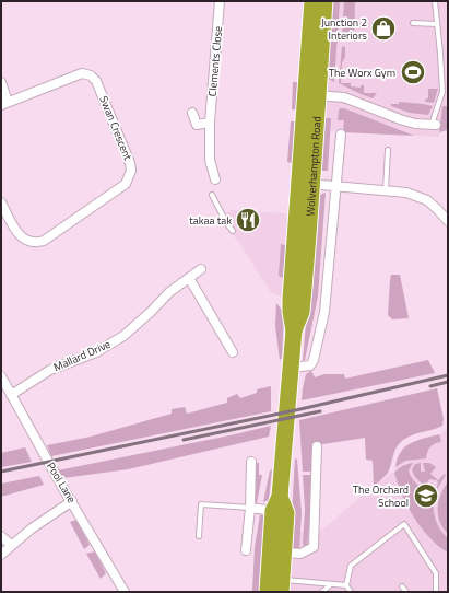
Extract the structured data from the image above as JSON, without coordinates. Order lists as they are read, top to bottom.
{
  "streets": {
    "highway": ["Wolverhampton Road"],
    "street": [
      "Clements Close",
      "Swan Crescent",
      "Mallard Drive",
      "Pool Lane"
    ]
  },
  "crossings": [
    ["Mallard Drive", "Pool Lane"]
  ],
  "places": {
    "shop": ["Junction 2 Interiors"],
    "sports": ["The Worx Gym"],
    "restaurant": ["takaa tak"],
    "school or university": ["The Orchard School"]
  }
}
